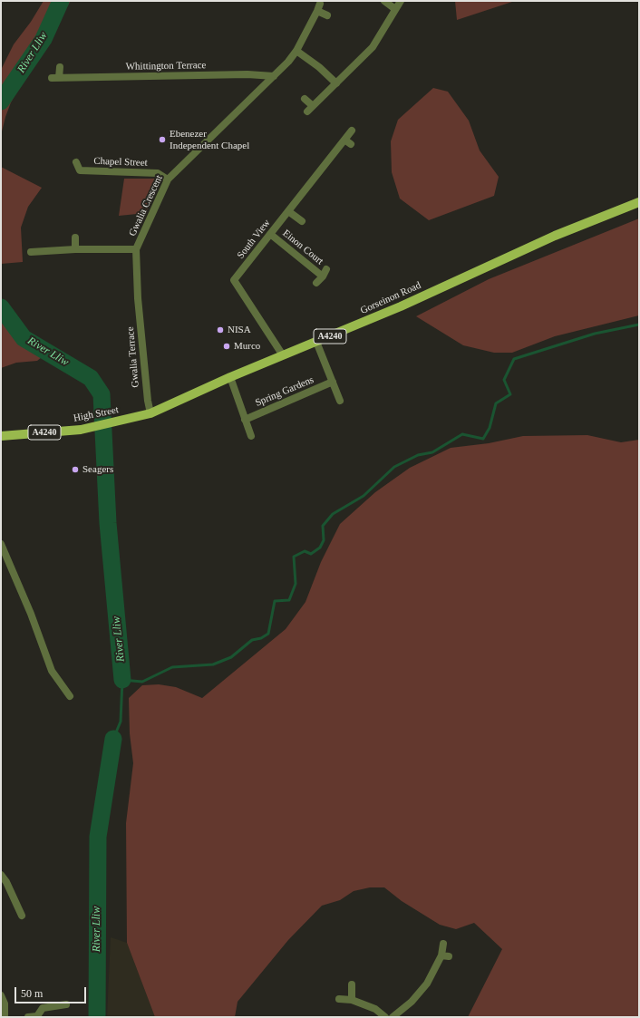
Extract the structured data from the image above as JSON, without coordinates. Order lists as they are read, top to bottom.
{
  "streets": {
    "main road": ["Gorseinon Road", "A4240", "High Street"],
    "street": [
      "Whittington Terrace",
      "Chapel Street",
      "Gwalia Crescent",
      "South View",
      "Einon Court",
      "Gwalia Terrace",
      "Spring Gardens"
    ]
  },
  "crossings": [
    ["Whittington Terrace", "Gwalia Crescent"],
    ["Chapel Street", "Gwalia Crescent"],
    ["Gwalia Crescent", "Gwalia Terrace"],
    ["South View", "Einon Court"],
    ["South View", "Gorseinon Road"],
    ["Gorseinon Road", "Gwalia Terrace"],
    ["Gorseinon Road", "High Street"],
    ["Gwalia Terrace", "High Street"]
  ],
  "water": ["River Lliw"],
  "places": [
    "Ebenezer Independent Chapel",
    "NISA",
    "Murco",
    "Seagers"
  ],
  "scale_bar": "50 m"
}
